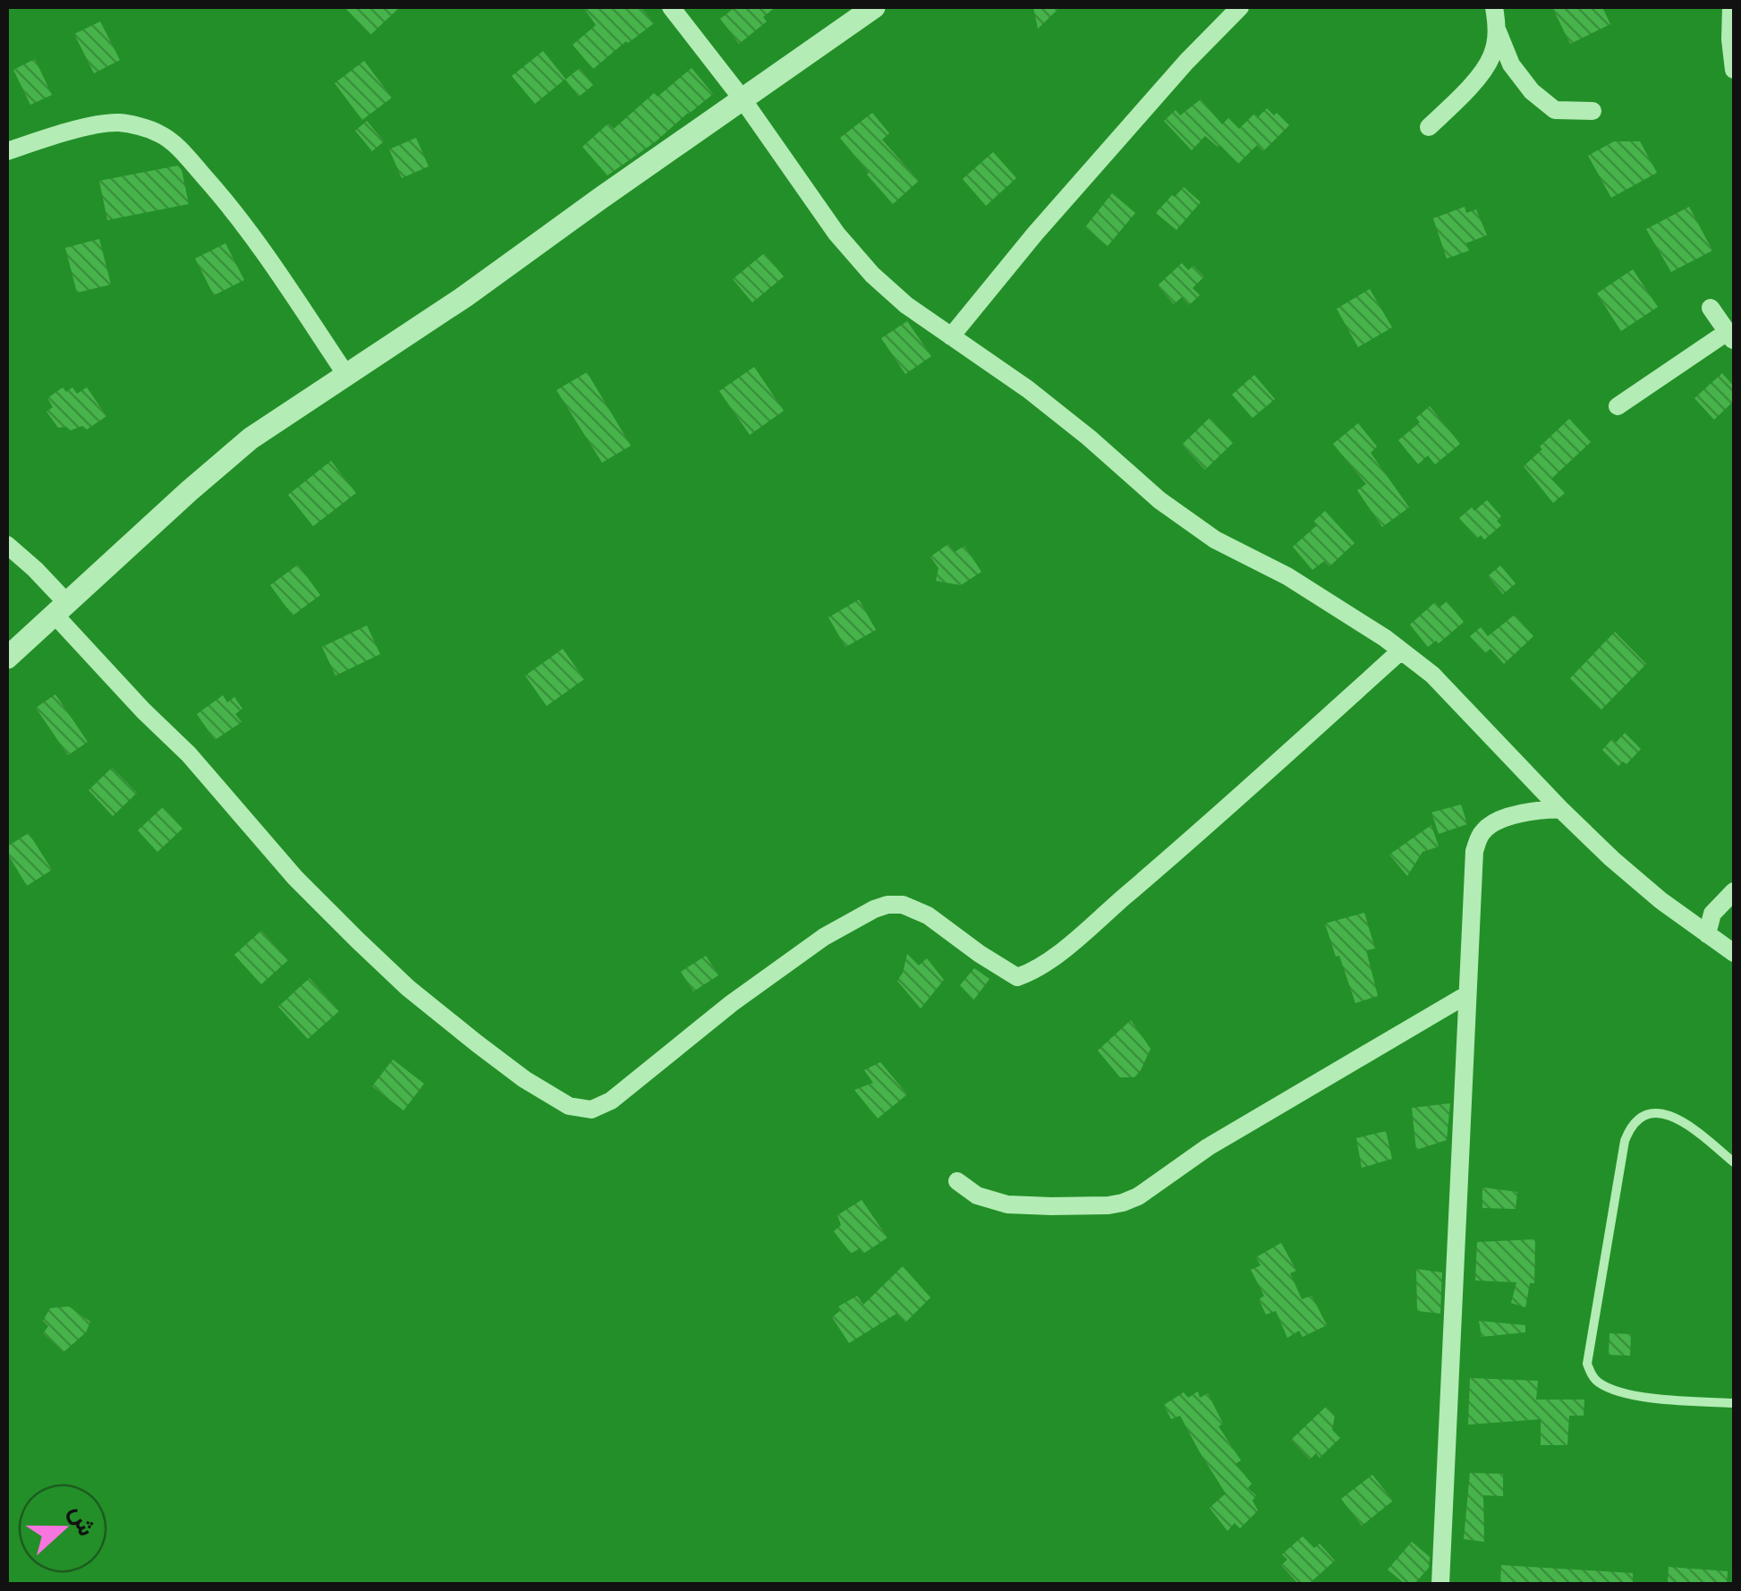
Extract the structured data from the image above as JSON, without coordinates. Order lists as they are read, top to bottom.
{
  "north": "right"
}
